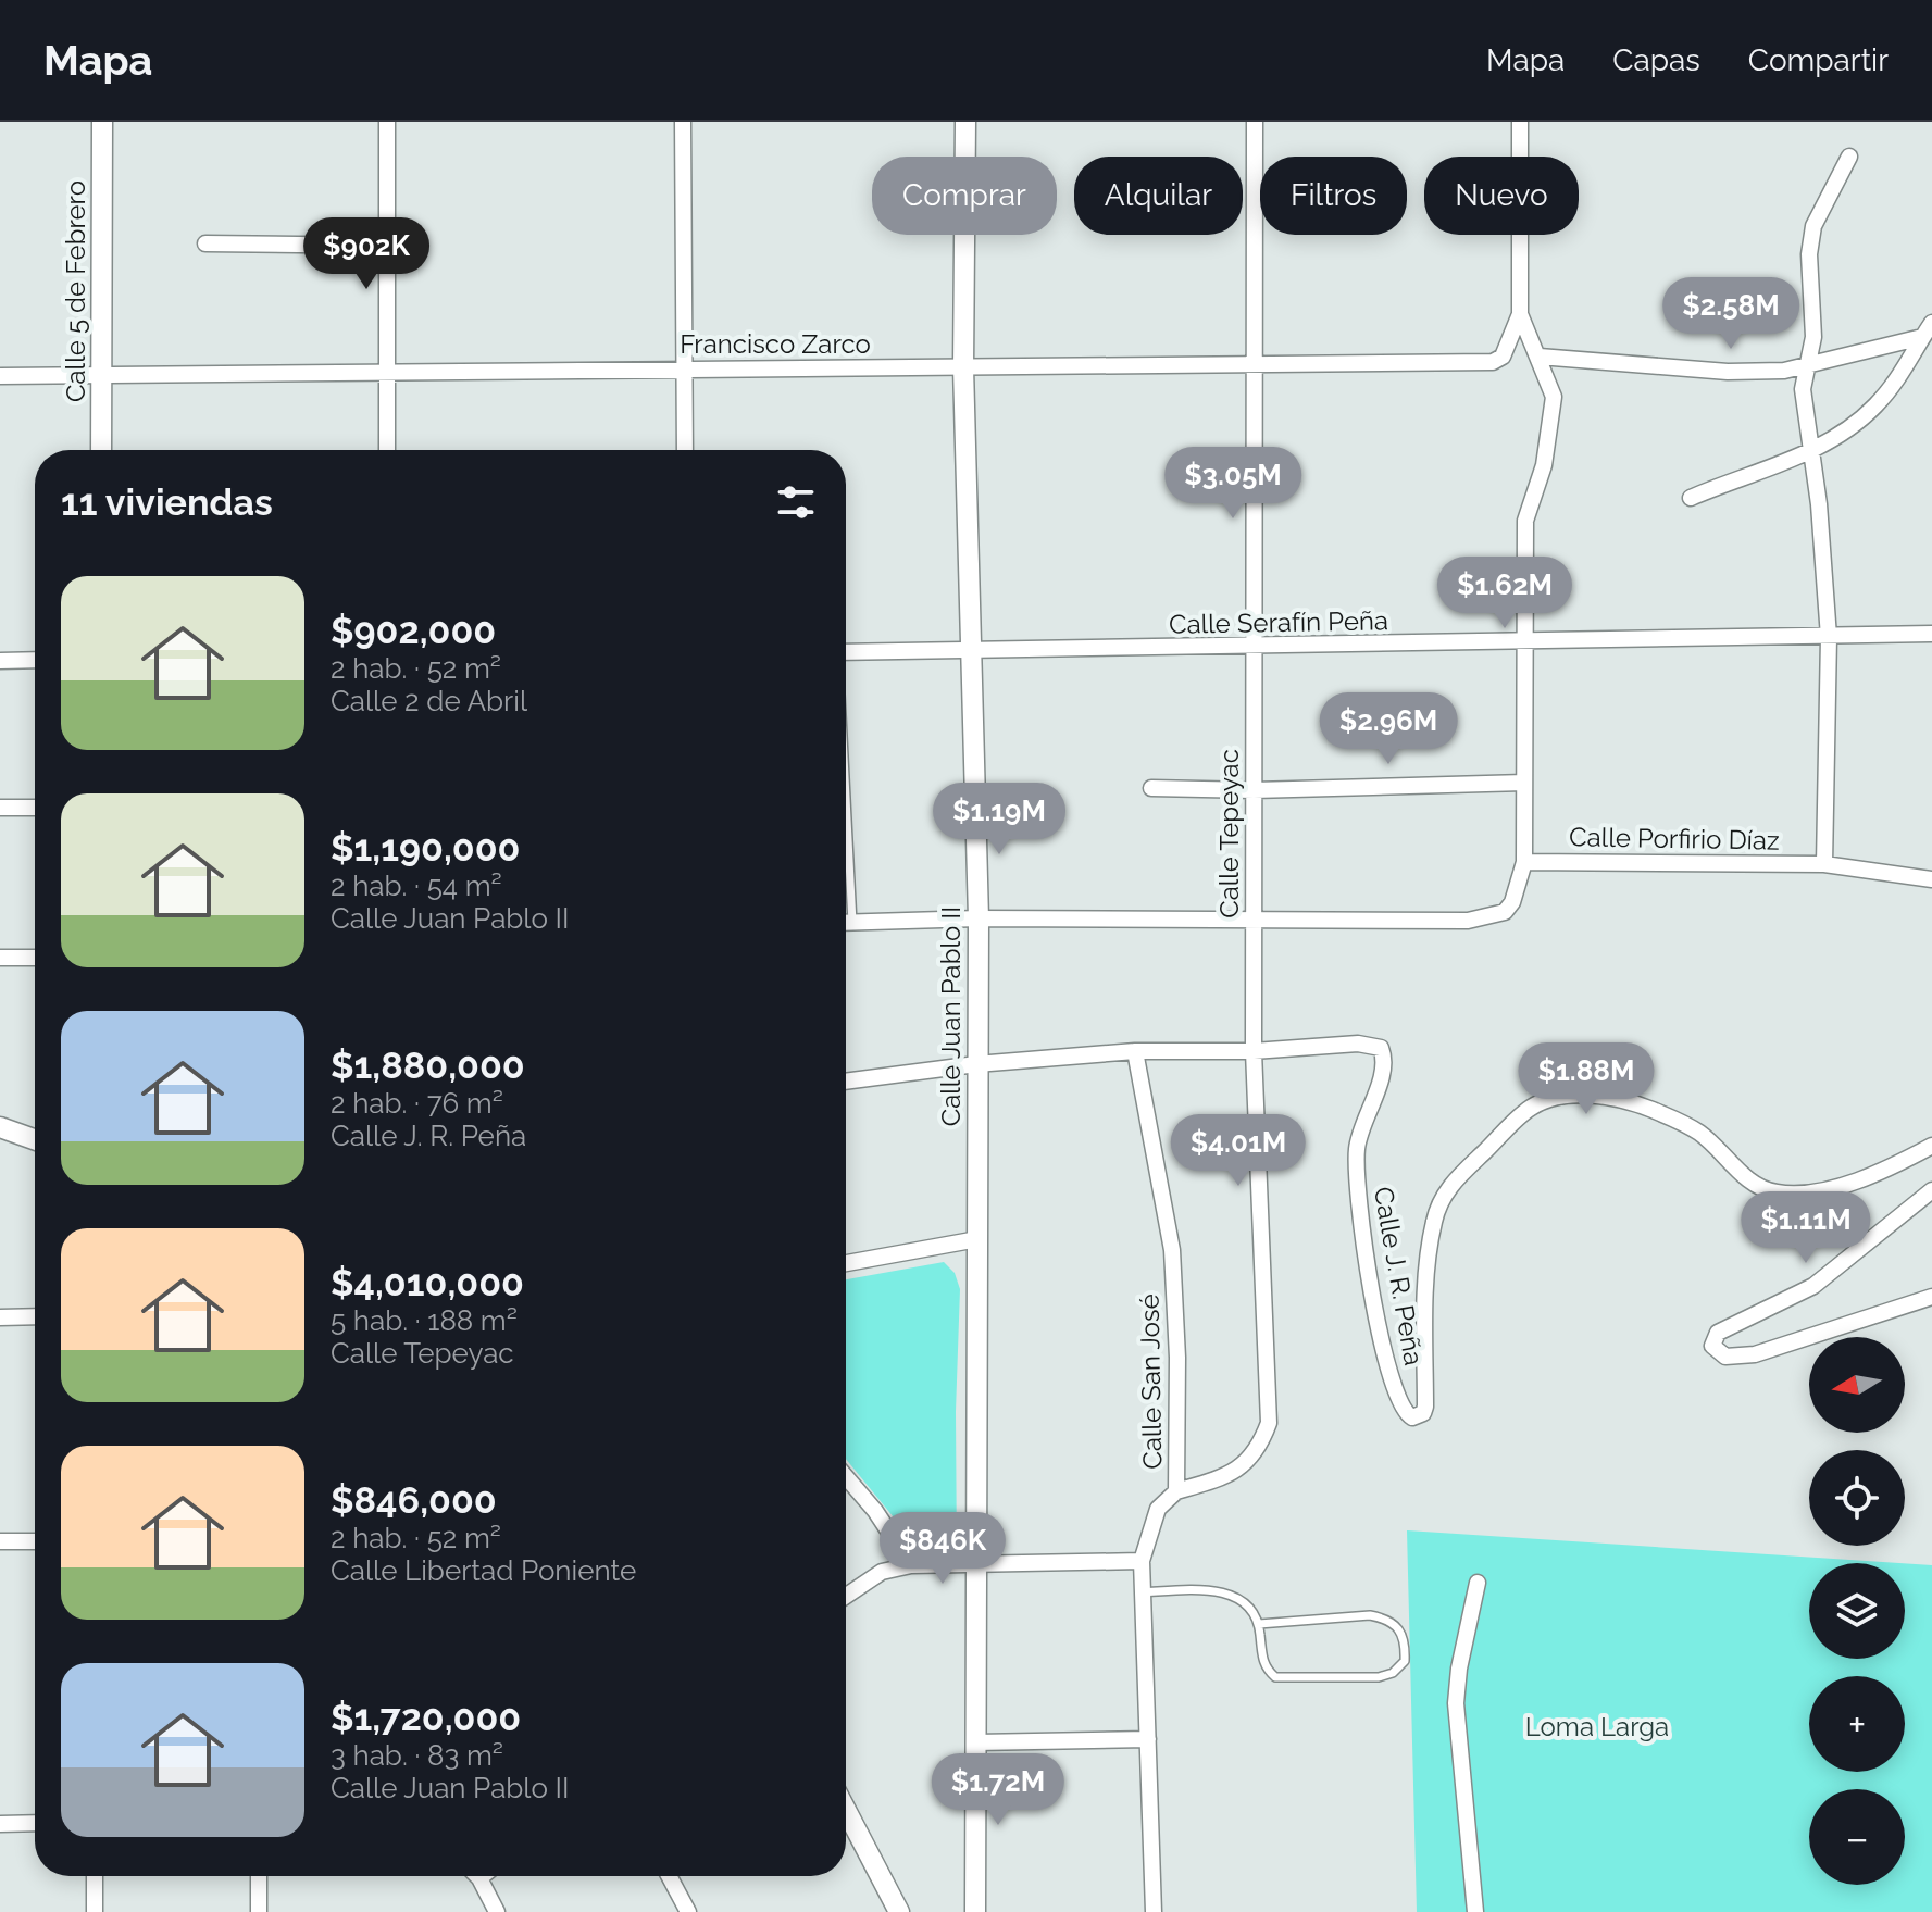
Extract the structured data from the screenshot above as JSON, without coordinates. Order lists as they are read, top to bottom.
{
  "streets": {
    "street": [
      "Calle 5 de Febrero",
      "Francisco Zarco",
      "Calle Serafín Peña",
      "Calle Tepeyac",
      "Calle Porfirio Díaz",
      "Calle Juan Pablo II",
      "Calle J. R. Peña",
      "Calle San José"
    ]
  },
  "crossings": [
    ["Calle 5 de Febrero", "Francisco Zarco"],
    ["Francisco Zarco", "Calle Tepeyac"],
    ["Francisco Zarco", "Calle Juan Pablo II"],
    ["Calle Serafín Peña", "Calle Tepeyac"],
    ["Calle Serafín Peña", "Calle Juan Pablo II"],
    ["Calle Tepeyac", "Calle J. R. Peña"],
    ["Calle Tepeyac", "Calle San José"],
    ["Calle Juan Pablo II", "Calle J. R. Peña"],
    ["Calle J. R. Peña", "Calle San José"]
  ],
  "parks": ["Loma Larga"],
  "north": "left",
  "page": {
    "header": "Mapa",
    "nav": ["Mapa", "Capas", "Compartir"],
    "chip": [
      "Comprar",
      "Alquilar",
      "Filtros",
      "Nuevo"
    ],
    "price": [
      "$902K",
      "$2.58M",
      "$3.05M",
      "$1.62M",
      "$2.96M",
      "$1.19M",
      "$1.88M",
      "$4.01M",
      "$1.11M",
      "$846K",
      "$1.72M"
    ],
    "heading": "11 viviendas",
    "list": [
      {
        "name": "$902,000",
        "note": "2 hab. · 52 m² · Calle 2 de Abril"
      },
      {
        "name": "$1,190,000",
        "note": "2 hab. · 54 m² · Calle Juan Pablo II"
      },
      {
        "name": "$1,880,000",
        "note": "2 hab. · 76 m² · Calle J. R. Peña"
      },
      {
        "name": "$4,010,000",
        "note": "5 hab. · 188 m² · Calle Tepeyac"
      },
      {
        "name": "$846,000",
        "note": "2 hab. · 52 m² · Calle Libertad Poniente"
      },
      {
        "name": "$1,720,000",
        "note": "3 hab. · 83 m² · Calle Juan Pablo II"
      }
    ],
    "map_buttons": ["+", "−"]
  }
}
